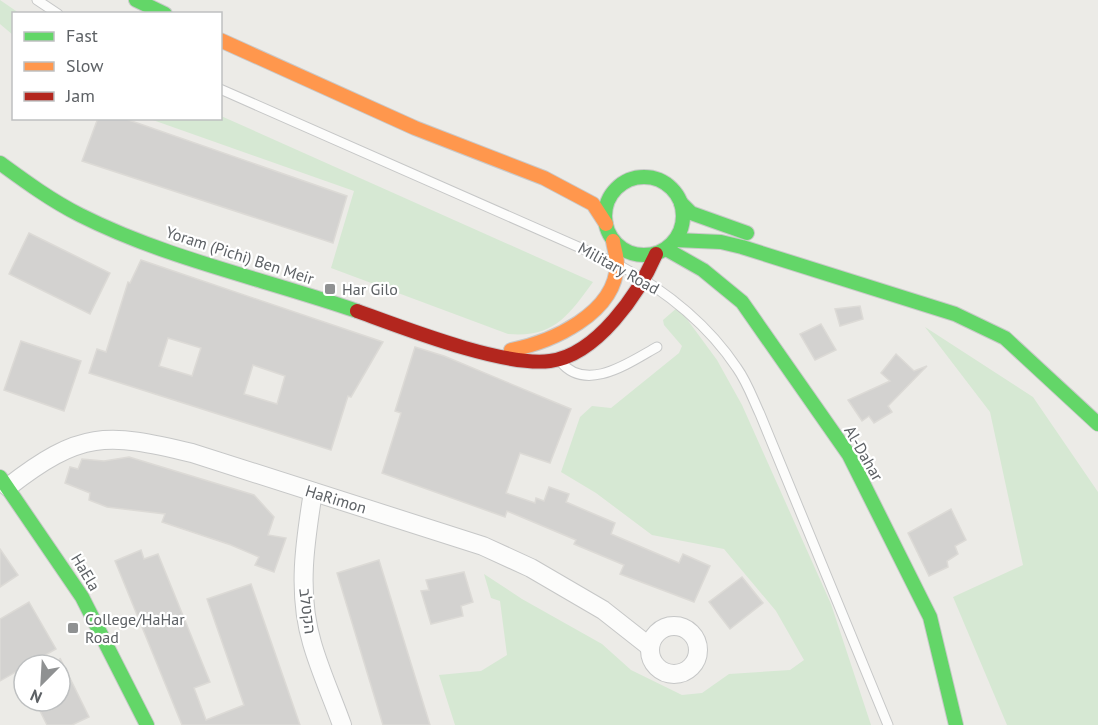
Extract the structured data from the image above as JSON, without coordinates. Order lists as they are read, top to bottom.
{
  "streets": {
    "street": [
      "Yoram (Pichi) Ben Meir",
      "Al-Dahar",
      "HaRimon",
      "HaEla",
      "הקטלב"
    ],
    "lane": ["Military Road"]
  },
  "crossings": [
    ["HaRimon", "HaEla"],
    ["HaRimon", "הקטלב"]
  ],
  "places": {
    "transit": ["Har Gilo", "College/HaHar Road"]
  },
  "legend": ["Fast", "Slow", "Jam"],
  "north": "bottom left"
}
